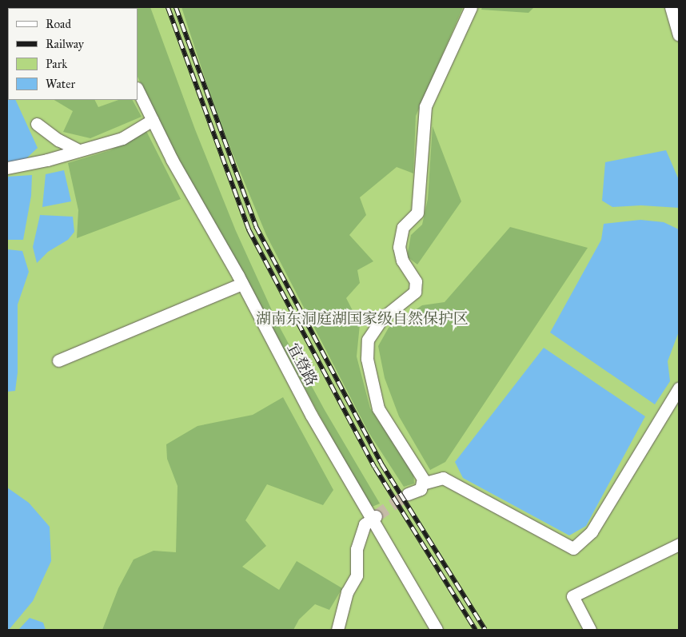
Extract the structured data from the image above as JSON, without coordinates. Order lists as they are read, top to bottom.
{
  "streets": {
    "street": ["宜登路"]
  },
  "parks": ["湖南东洞庭湖国家级自然保护区"],
  "legend": [
    "Road",
    "Railway",
    "Park",
    "Water"
  ]
}
